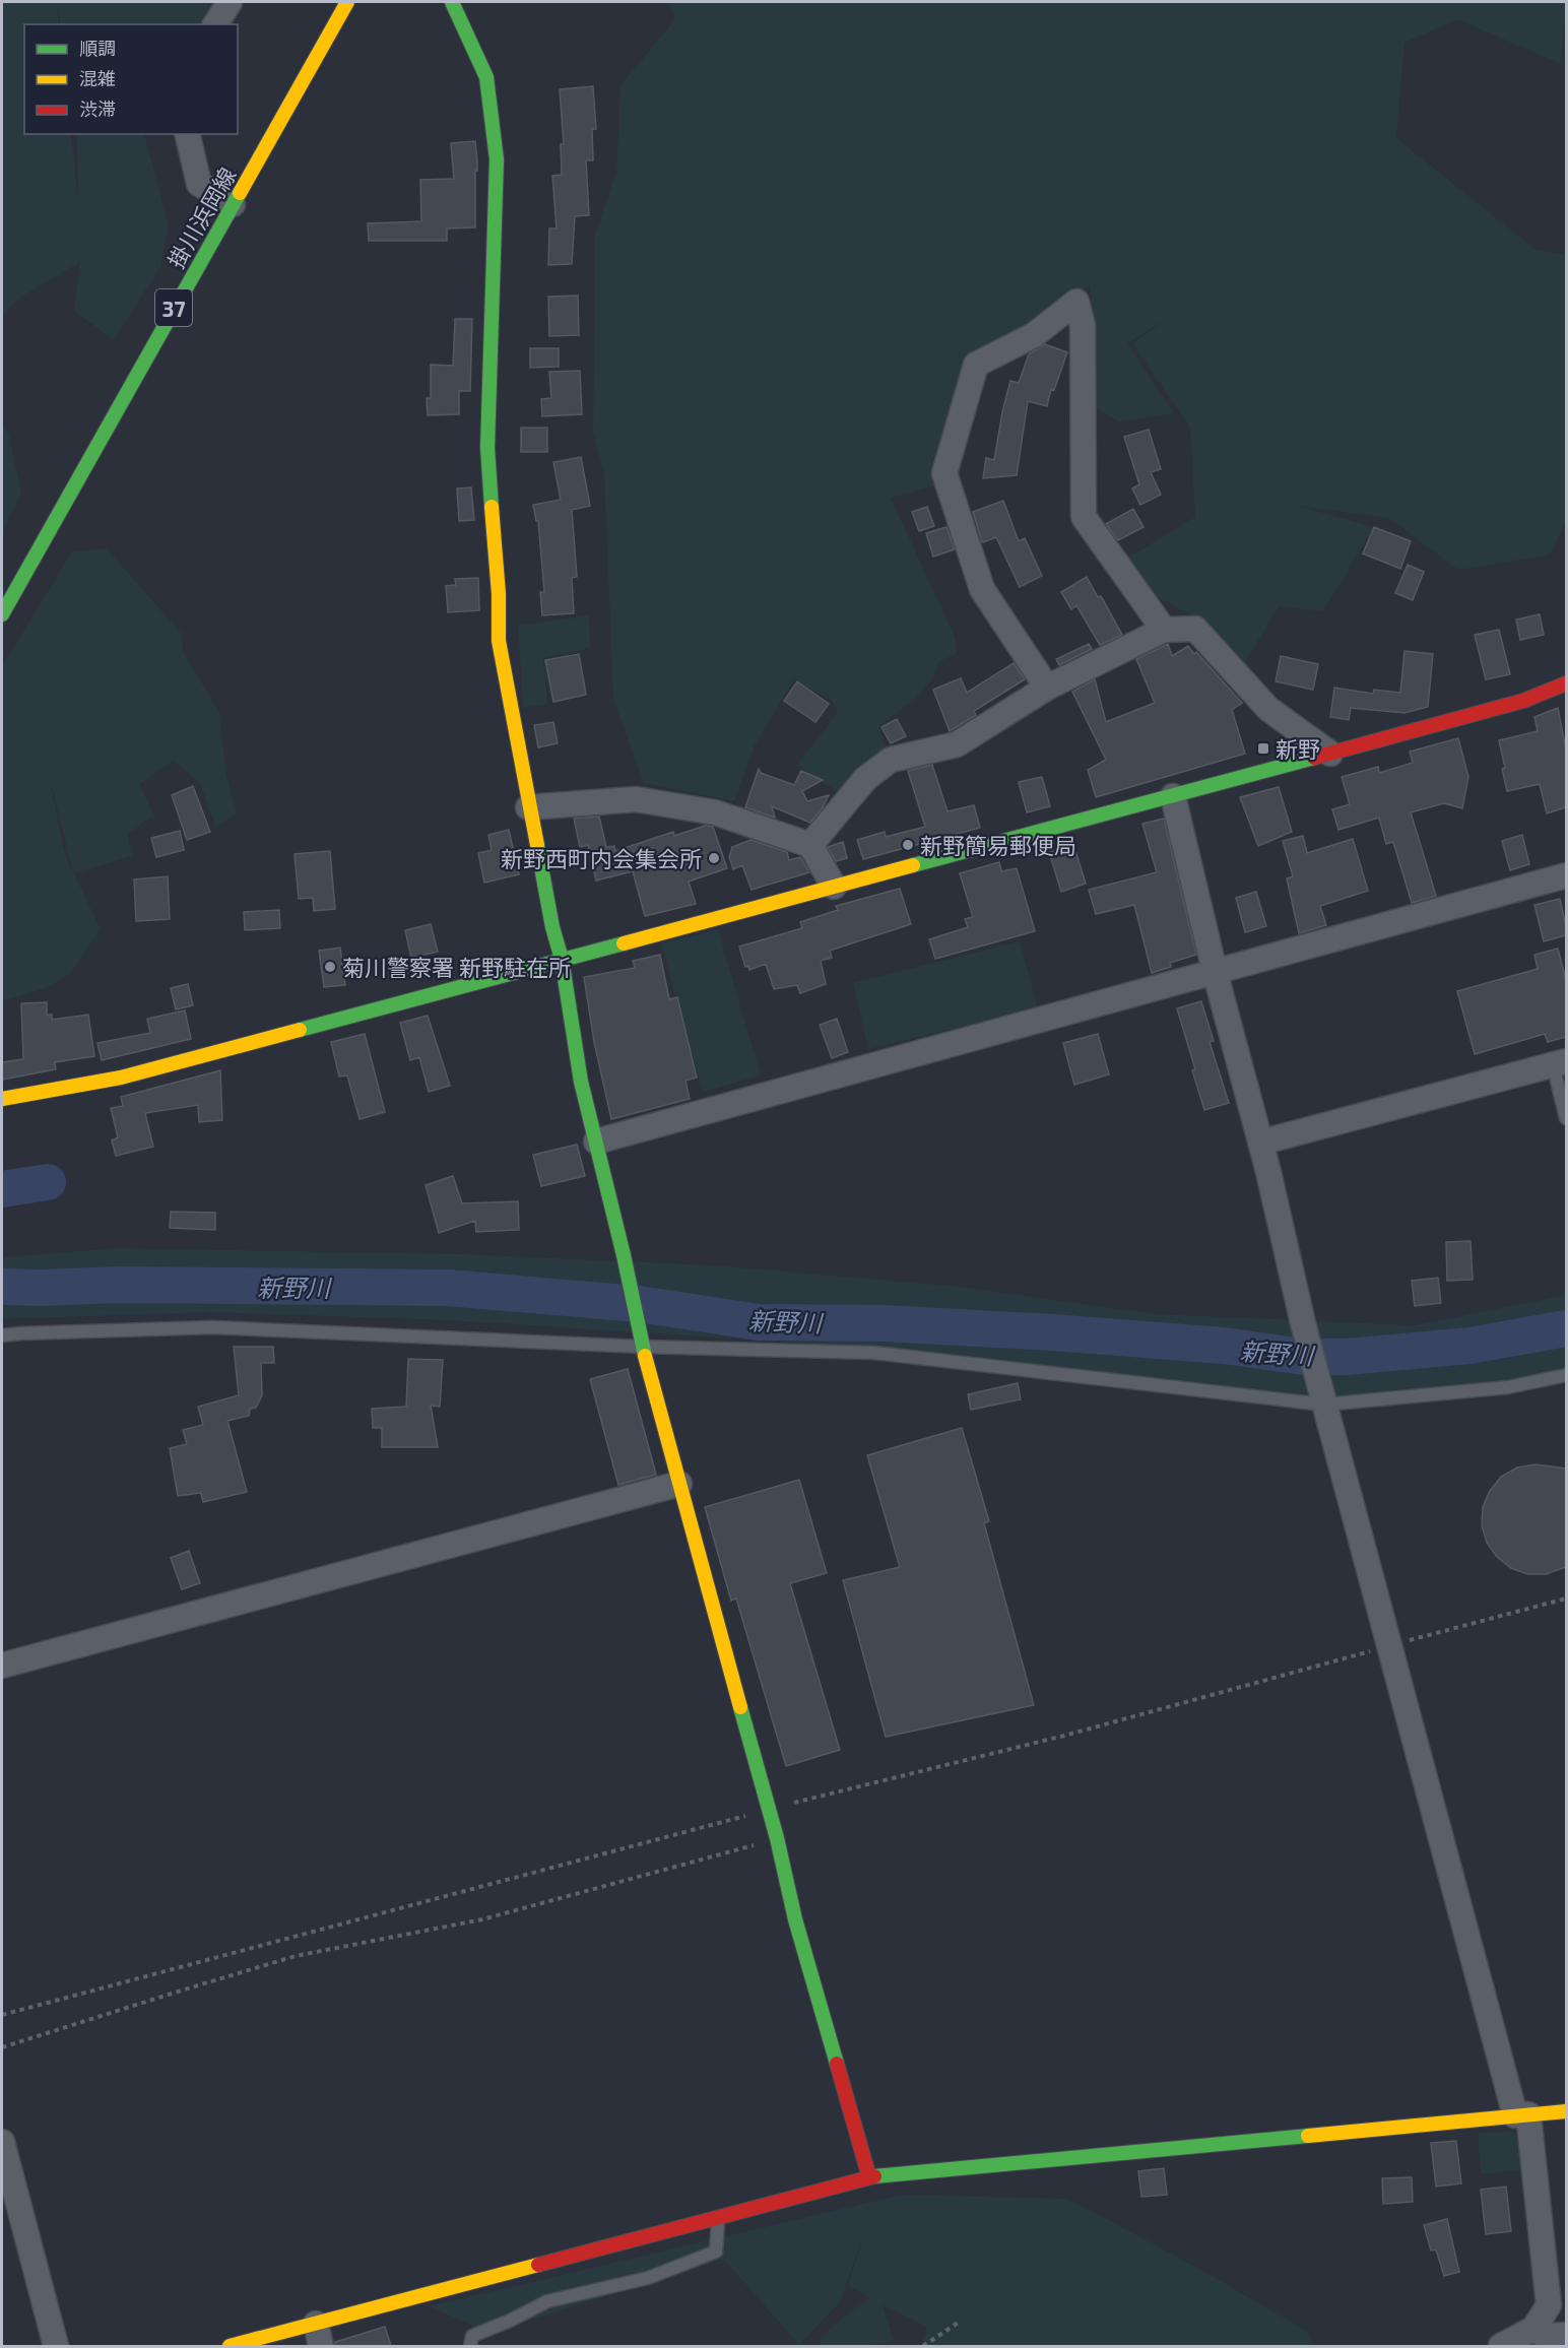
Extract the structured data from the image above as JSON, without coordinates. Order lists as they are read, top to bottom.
{
  "streets": {
    "street": ["掛川浜岡線", "37"]
  },
  "water": ["新野川"],
  "places": {
    "transit": ["新野"],
    "other": ["新野簡易郵便局", "新野西町内会集会所", "菊川警察署 新野駐在所"]
  },
  "legend": ["順調", "混雑", "渋滞"]
}
